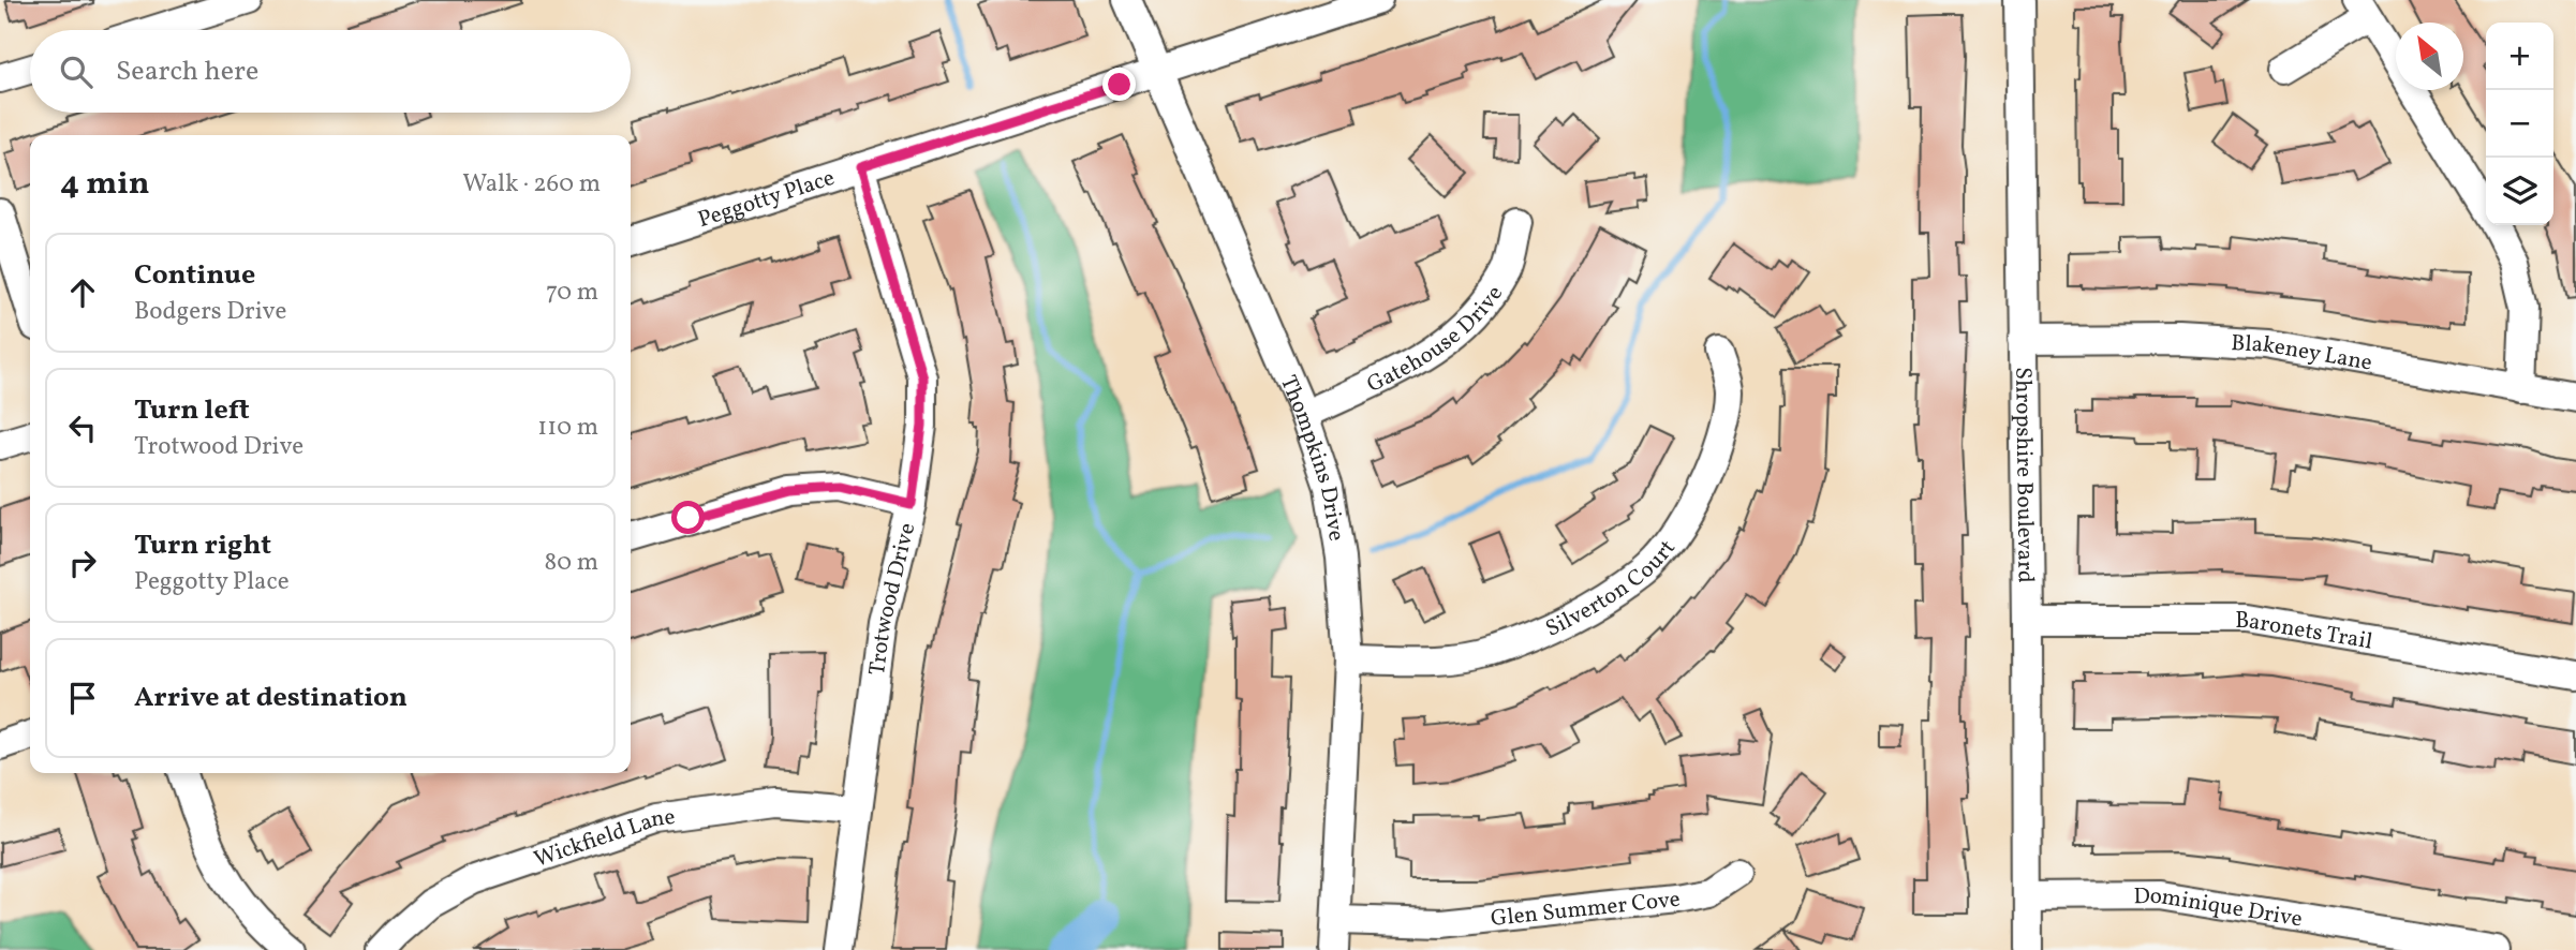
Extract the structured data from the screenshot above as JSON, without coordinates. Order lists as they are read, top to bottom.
{
  "streets": {
    "street": [
      "Peggotty Place",
      "Gatehouse Drive",
      "Blakeney Lane",
      "Thompkins Drive",
      "Shropshire Boulevard",
      "Silverton Court",
      "Trotwood Drive",
      "Baronets Trail",
      "Wickfield Lane",
      "Glen Summer Cove",
      "Dominique Drive"
    ]
  },
  "crossings": [
    ["Peggotty Place", "Thompkins Drive"],
    ["Peggotty Place", "Trotwood Drive"],
    ["Gatehouse Drive", "Thompkins Drive"],
    ["Blakeney Lane", "Shropshire Boulevard"],
    ["Thompkins Drive", "Silverton Court"],
    ["Thompkins Drive", "Glen Summer Cove"],
    ["Shropshire Boulevard", "Baronets Trail"],
    ["Shropshire Boulevard", "Dominique Drive"],
    ["Trotwood Drive", "Wickfield Lane"]
  ],
  "north": "top left",
  "page": {
    "map_buttons": ["+", "−"],
    "search": "Search here",
    "heading": ["4 min", "Walk · 260 m"],
    "list": [
      ["Continue", "Bodgers Drive", "70 m"],
      ["Turn left", "Trotwood Drive", "110 m"],
      ["Turn right", "Peggotty Place", "80 m"],
      "Arrive at destination"
    ]
  }
}
